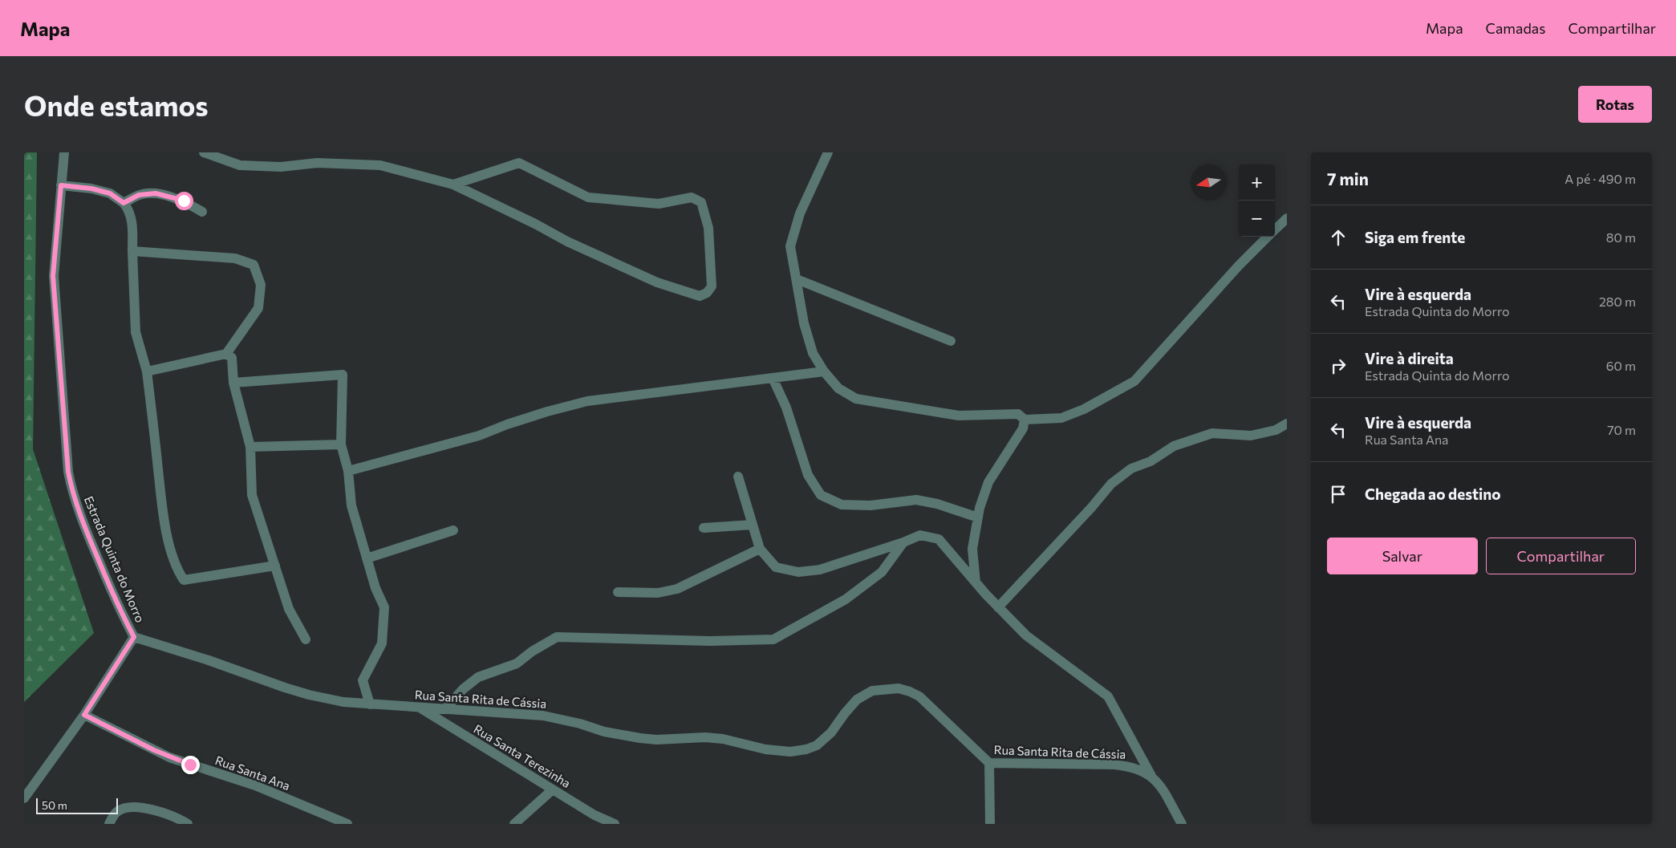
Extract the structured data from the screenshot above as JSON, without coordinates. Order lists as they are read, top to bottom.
{
  "streets": {
    "street": [
      "Estrada Quinta do Morro",
      "Rua Santa Rita de Cássia",
      "Rua Santa Terezinha",
      "Rua Santa Ana"
    ]
  },
  "crossings": [
    ["Estrada Quinta do Morro", "Rua Santa Rita de Cássia"],
    ["Estrada Quinta do Morro", "Rua Santa Ana"],
    ["Rua Santa Rita de Cássia", "Rua Santa Terezinha"]
  ],
  "scale_bar": "50 m",
  "north": "left",
  "page": {
    "header": "Mapa",
    "nav": ["Mapa", "Camadas", "Compartilhar"],
    "buttons": [
      "Rotas",
      ["Salvar", "Compartilhar"]
    ],
    "title": "Onde estamos",
    "heading": ["7 min", "A pé · 490 m"],
    "map_buttons": ["+", "−"],
    "list": [
      ["Siga em frente", "80 m"],
      ["Vire à esquerda", "Estrada Quinta do Morro", "280 m"],
      ["Vire à direita", "Estrada Quinta do Morro", "60 m"],
      ["Vire à esquerda", "Rua Santa Ana", "70 m"],
      "Chegada ao destino"
    ],
    "scale": "50 m"
  }
}
